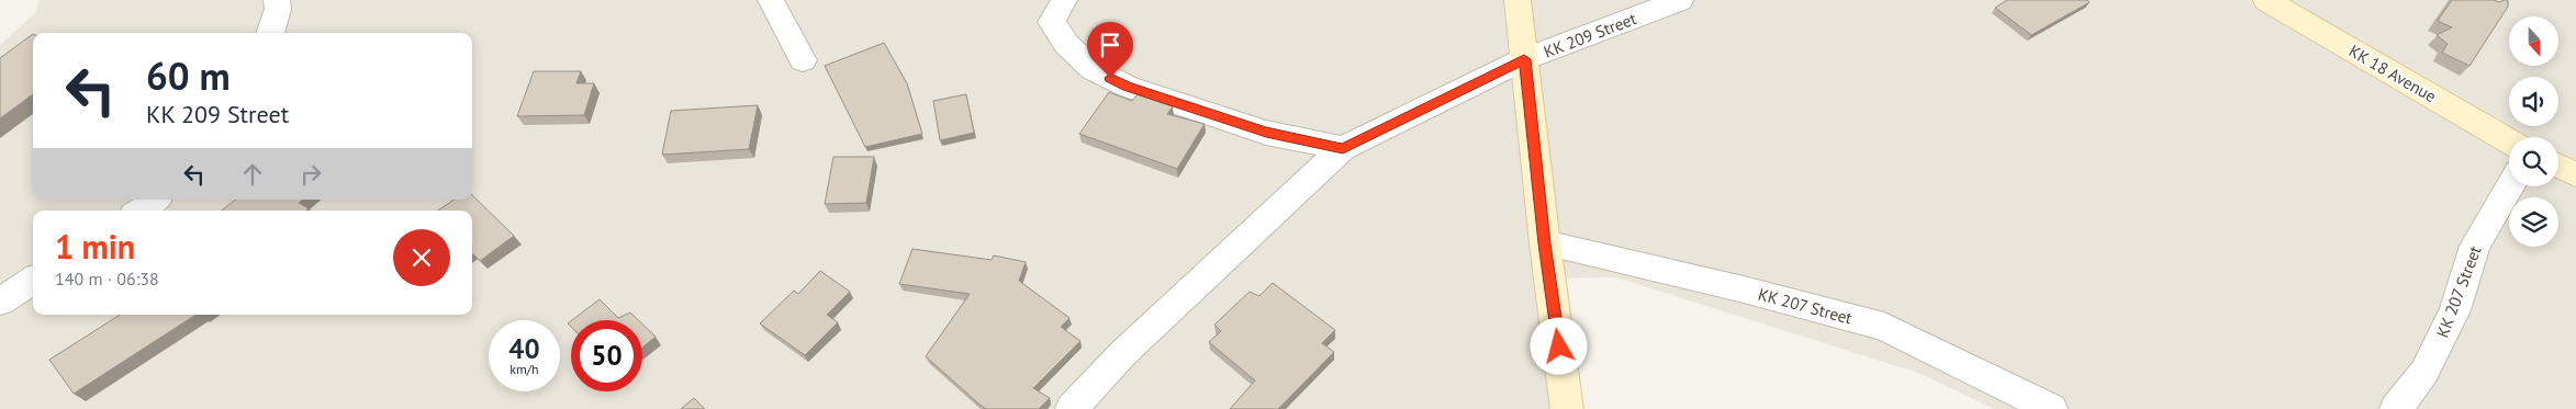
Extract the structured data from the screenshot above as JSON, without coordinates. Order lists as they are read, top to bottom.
{
  "streets": {
    "main road": ["KK 18 Avenue"],
    "street": ["KK 209 Street", "KK 207 Street"]
  },
  "north": "bottom",
  "page": {
    "turn": ["60 m", "KK 209 Street"],
    "heading": ["1 min", "140 m · 06:38"],
    "speed": "40 km/h",
    "limit": "50"
  }
}
